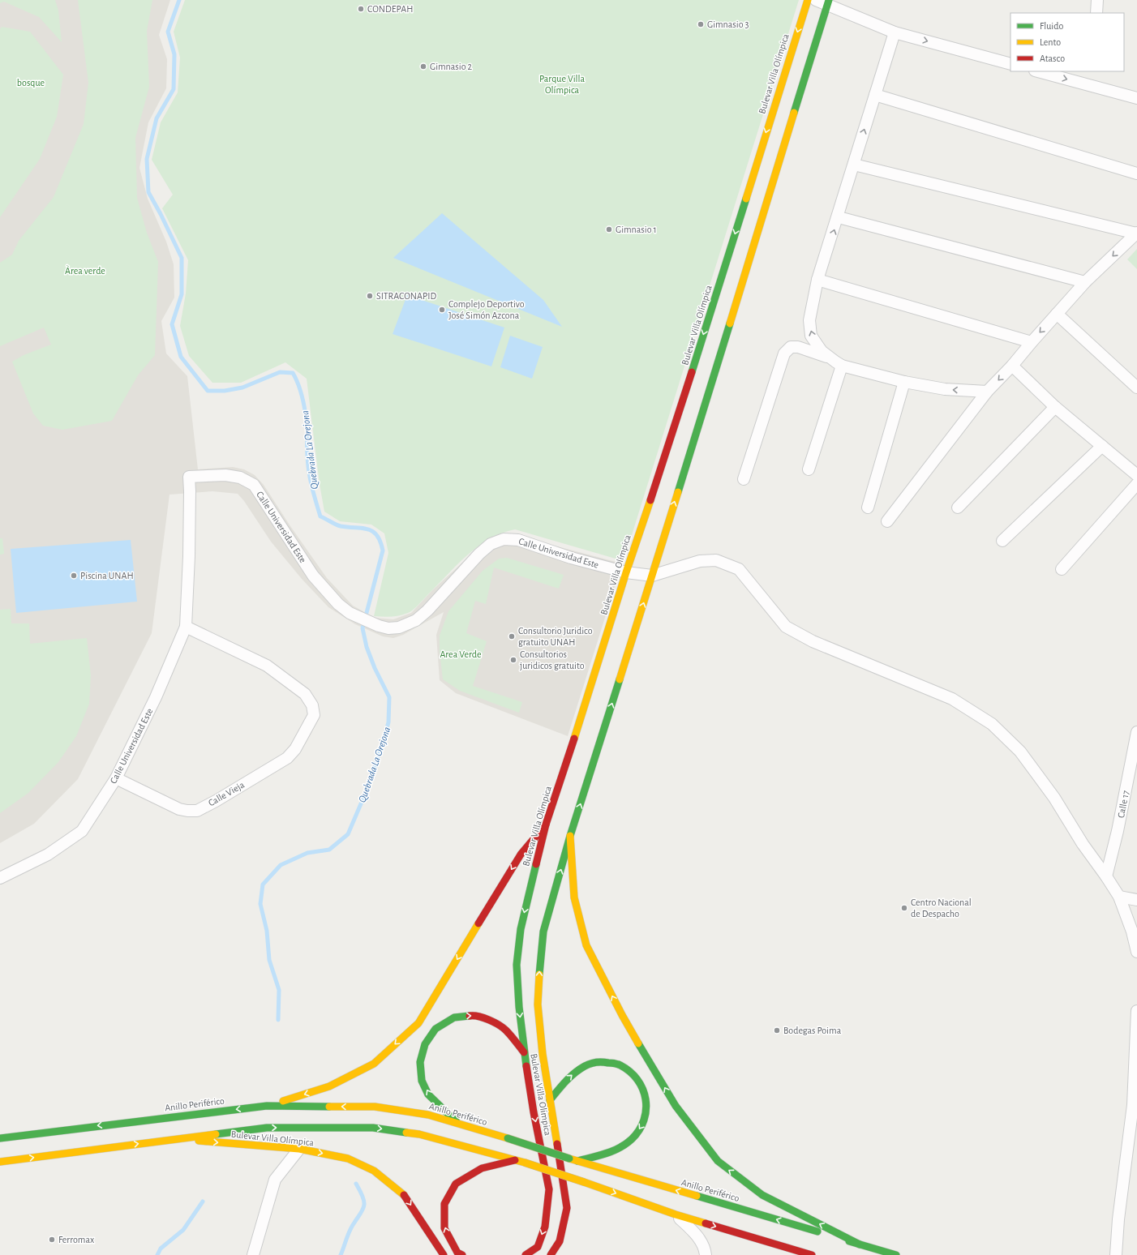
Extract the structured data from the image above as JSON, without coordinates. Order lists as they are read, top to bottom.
{
  "streets": {
    "main road": ["Bulevar Villa Olímpica", "Anillo Periférico"],
    "street": ["Calle Universidad Este", "Calle Vieja", "Calle 17"]
  },
  "crossings": [
    ["Bulevar Villa Olímpica", "Calle Universidad Este"],
    ["Calle Universidad Este", "Calle Vieja"]
  ],
  "water": ["Quebrada La Orejona"],
  "parks": [
    "Parque Villa Olímpica",
    "bosque",
    "Àrea verde",
    "Area Verde"
  ],
  "places": [
    "CONDEPAH",
    "Gimnasio 3",
    "Gimnasio 2",
    "Gimnasio 1",
    "SITRACONAPID",
    "Complejo Deportivo José Simón Azcona",
    "Piscina UNAH",
    "Consultorio Juridico gratuito UNAH",
    "Consultorios juridicos gratuito",
    "Centro Nacional de Despacho",
    "Bodegas Poima",
    "Ferromax"
  ],
  "legend": ["Fluido", "Lento", "Atasco"]
}
